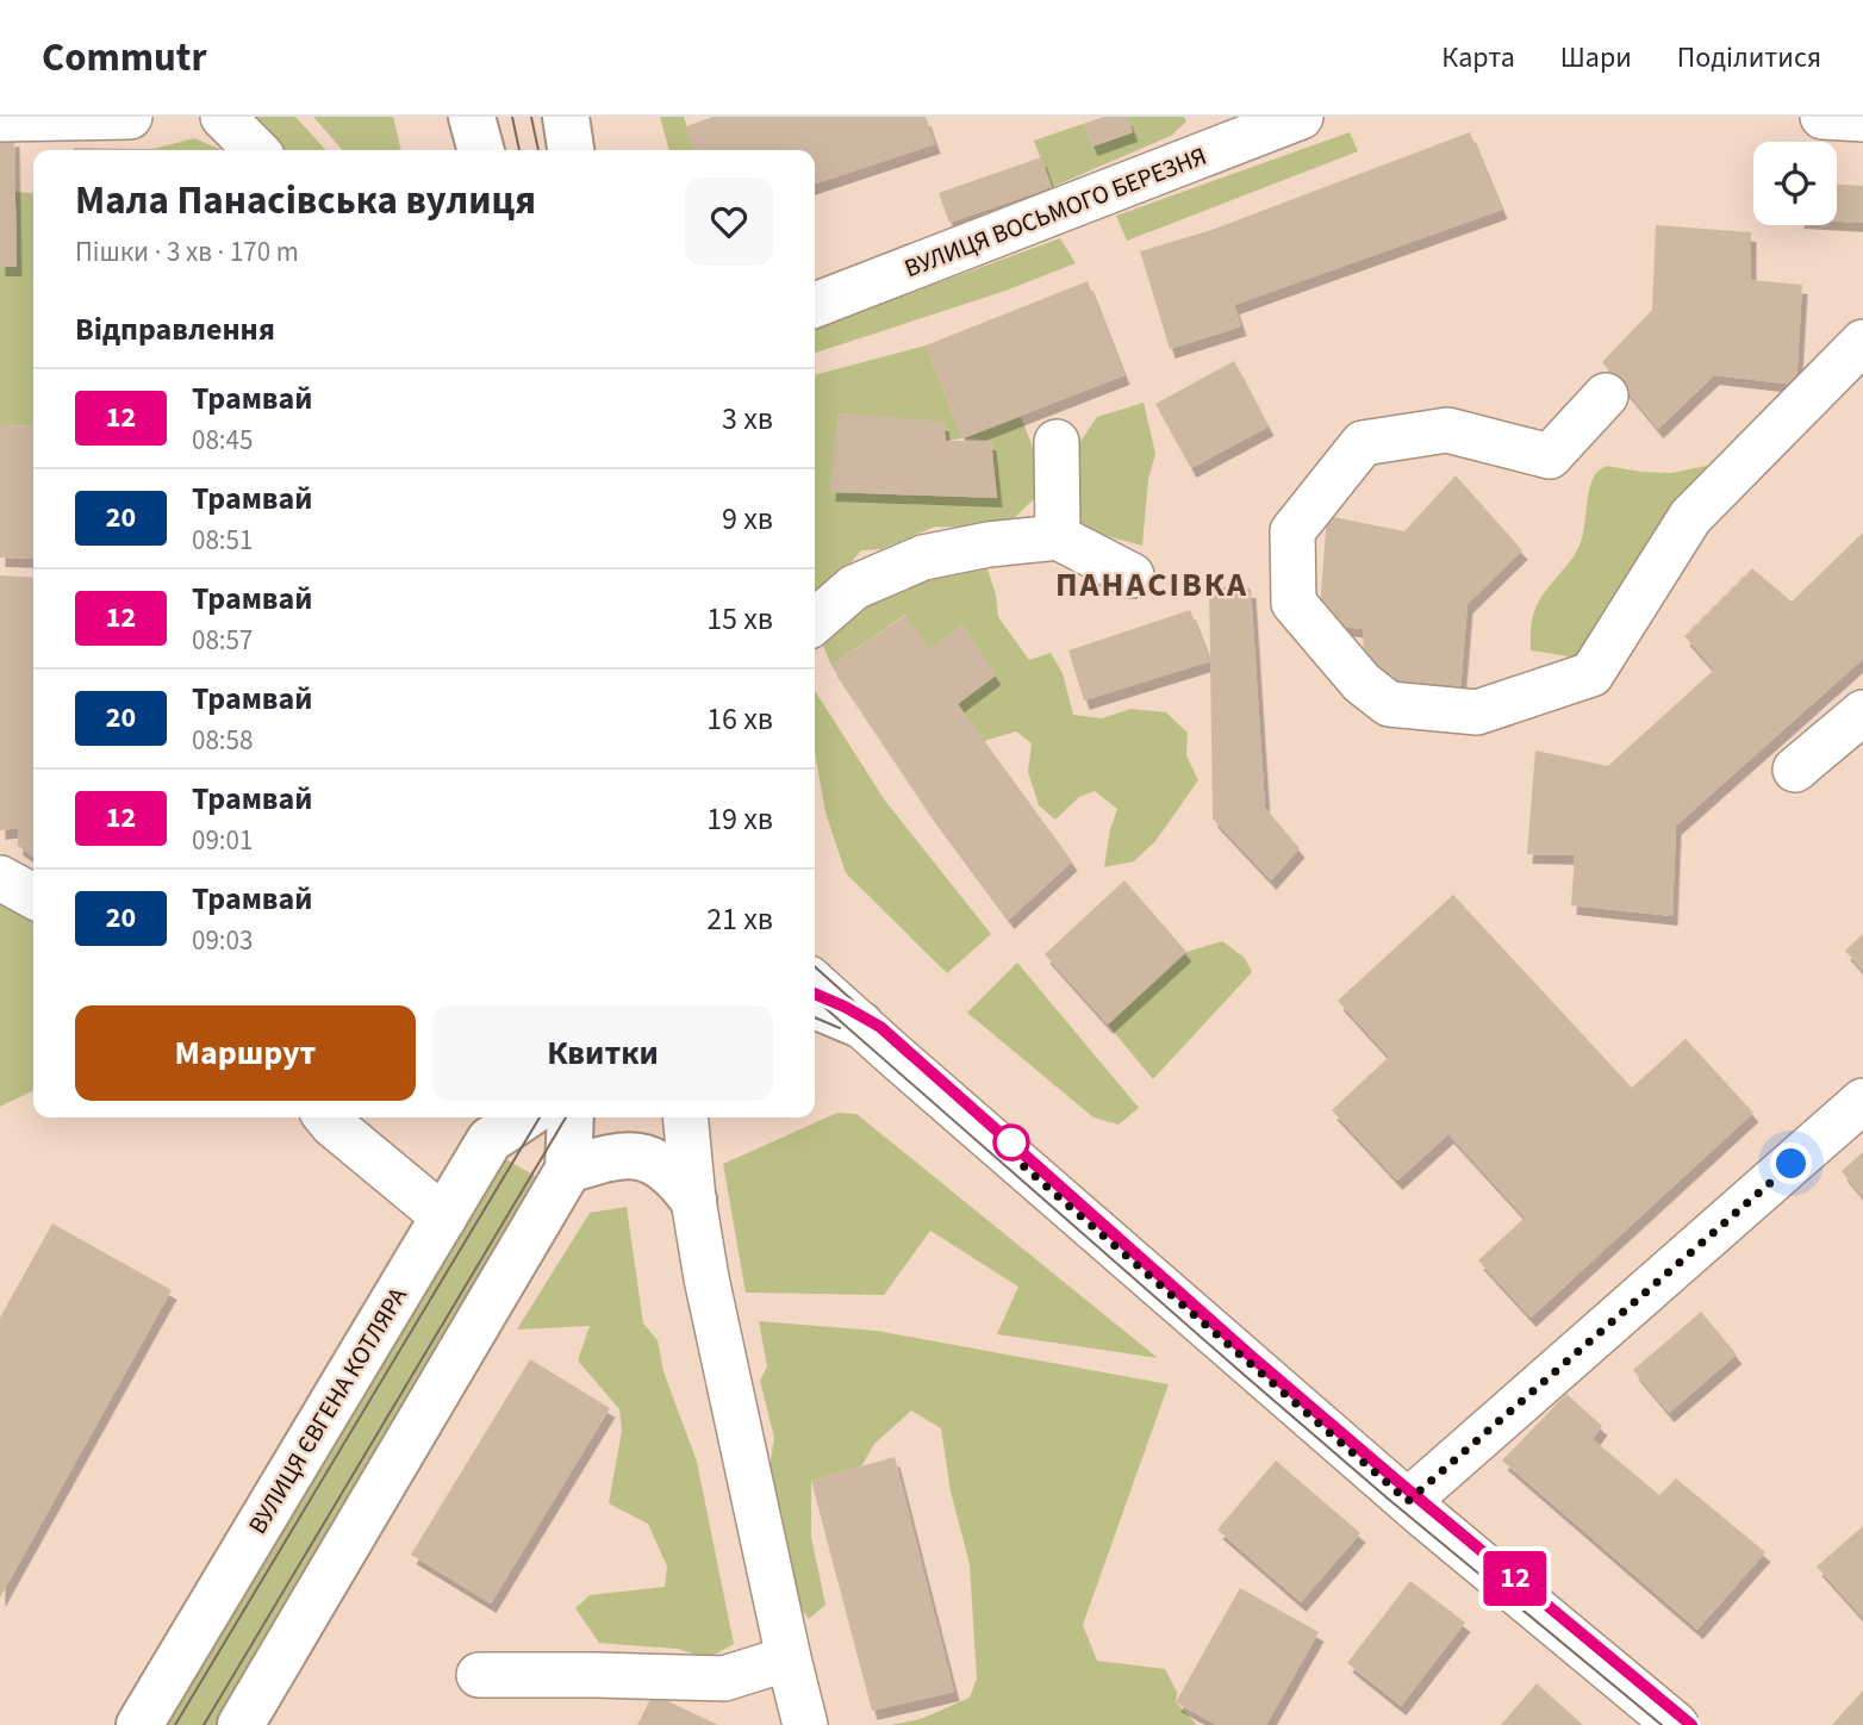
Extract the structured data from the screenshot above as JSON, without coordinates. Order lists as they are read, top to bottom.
{
  "streets": {
    "main road": ["ВУЛИЦЯ ЄВГЕНА КОТЛЯРА"],
    "street": ["ВУЛИЦЯ ВОСЬМОГО БЕРЕЗНЯ"]
  },
  "districts": ["ПАНАСІВКА"],
  "lines": ["tram line 12"],
  "page": {
    "header": "Commutr",
    "nav": ["Карта", "Шари", "Поділитися"],
    "on_map": "12",
    "heading": [
      ["Мала Панасівська вулиця", "Пішки · 3 хв · 170 m"],
      "Відправлення"
    ],
    "list": [
      {
        "mark": "12",
        "name": "Трамвай",
        "note": "08:45",
        "value": "3 хв"
      },
      {
        "mark": "20",
        "name": "Трамвай",
        "note": "08:51",
        "value": "9 хв"
      },
      {
        "mark": "12",
        "name": "Трамвай",
        "note": "08:57",
        "value": "15 хв"
      },
      {
        "mark": "20",
        "name": "Трамвай",
        "note": "08:58",
        "value": "16 хв"
      },
      {
        "mark": "12",
        "name": "Трамвай",
        "note": "09:01",
        "value": "19 хв"
      },
      {
        "mark": "20",
        "name": "Трамвай",
        "note": "09:03",
        "value": "21 хв"
      }
    ],
    "buttons": ["Маршрут", "Квитки"]
  }
}
